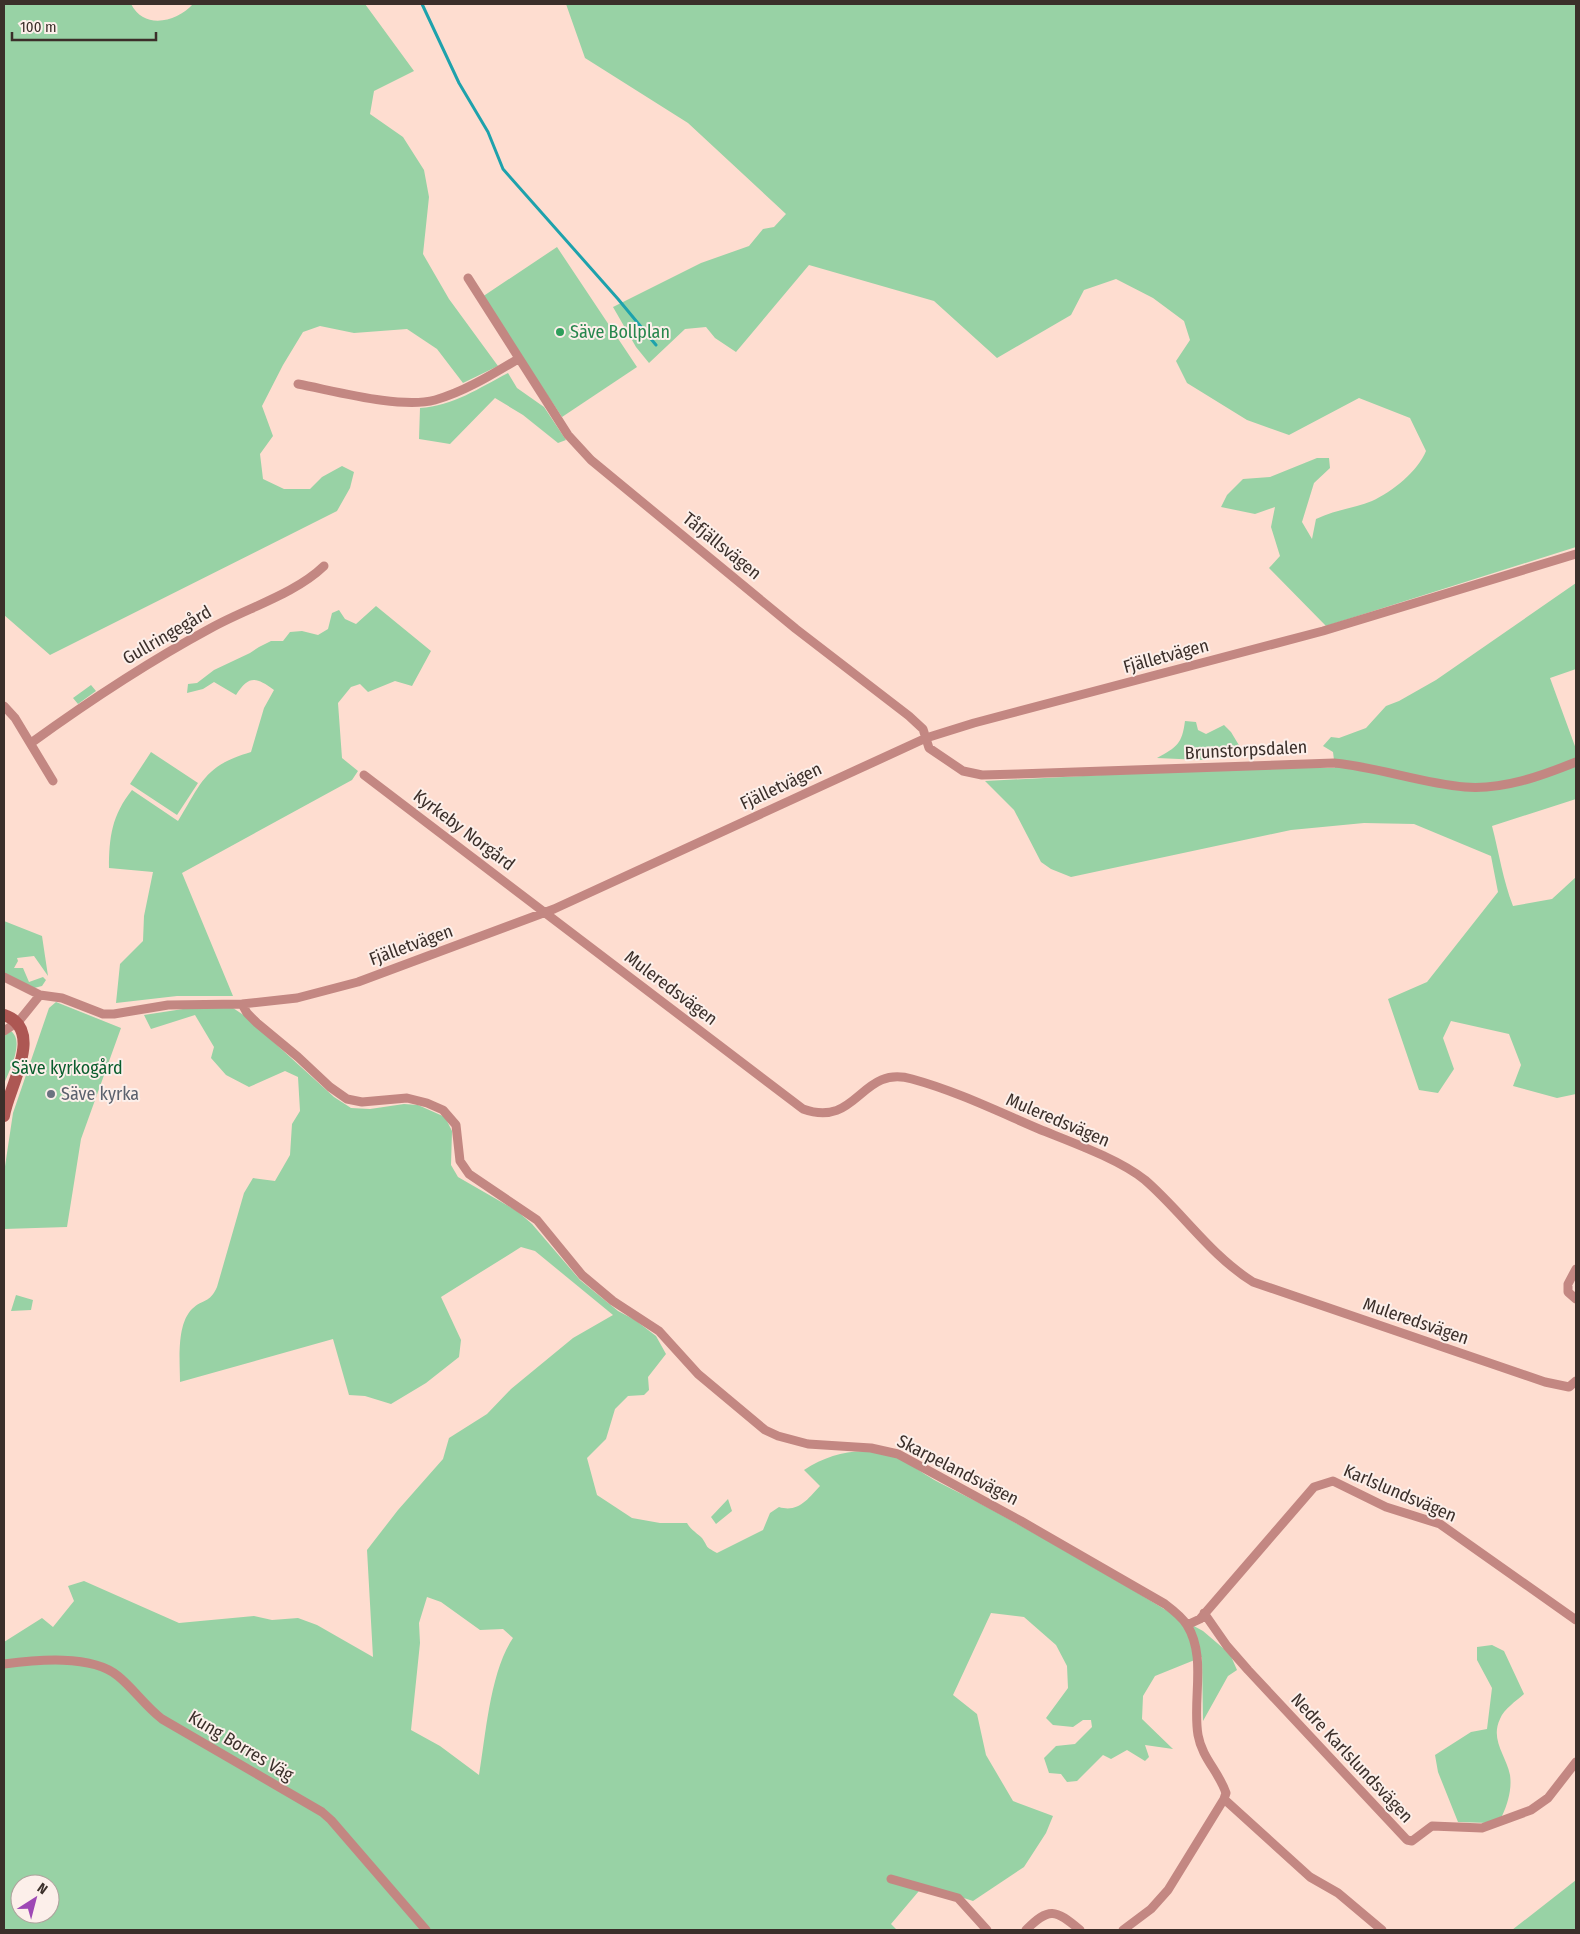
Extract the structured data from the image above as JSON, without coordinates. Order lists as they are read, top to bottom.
{
  "streets": {
    "street": [
      "Tåfjällsvägen",
      "Gullringegård",
      "Fjälletvägen",
      "Brunstorpsdalen",
      "Kyrkeby Norgård",
      "Muleredsvägen",
      "Skarpelandsvägen",
      "Karlslundsvägen",
      "Kung Borres Väg",
      "Nedre Karlslundsvägen"
    ]
  },
  "crossings": [
    ["Tåfjällsvägen", "Fjälletvägen"],
    ["Tåfjällsvägen", "Brunstorpsdalen"],
    ["Fjälletvägen", "Brunstorpsdalen"],
    ["Fjälletvägen", "Kyrkeby Norgård"],
    ["Fjälletvägen", "Muleredsvägen"],
    ["Fjälletvägen", "Skarpelandsvägen"],
    ["Kyrkeby Norgård", "Muleredsvägen"],
    ["Skarpelandsvägen", "Karlslundsvägen"],
    ["Karlslundsvägen", "Nedre Karlslundsvägen"]
  ],
  "parks": ["Säve kyrkogård"],
  "places": ["Säve Bollplan", "Säve kyrka"],
  "scale_bar": "100 m",
  "north": "top right"
}
